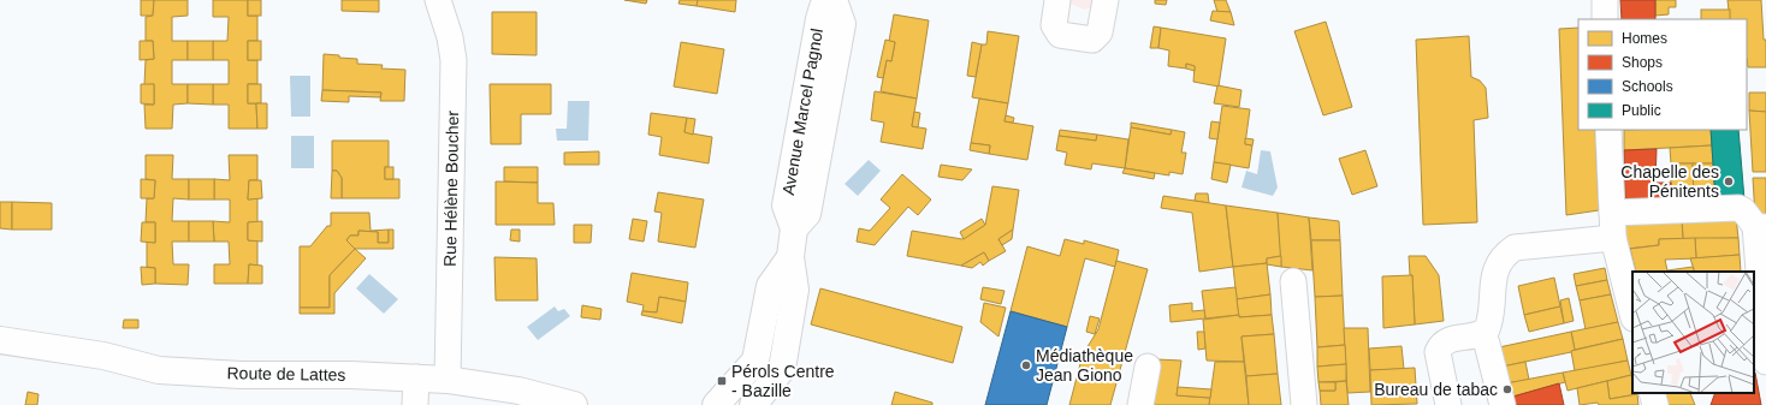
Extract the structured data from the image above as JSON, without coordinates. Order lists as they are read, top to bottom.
{
  "streets": {
    "main road": ["Avenue Marcel Pagnol", "Route de Lattes"],
    "street": ["Rue Hélène Boucher"]
  },
  "crossings": [
    ["Rue Hélène Boucher", "Route de Lattes"]
  ],
  "places": {
    "other": ["Chapelle des Pénitents", "Médiathèque Jean Giono", "Bureau de tabac"],
    "transit": ["Pérols Centre - Bazille"]
  },
  "legend": [
    "Homes",
    "Shops",
    "Schools",
    "Public"
  ]
}
